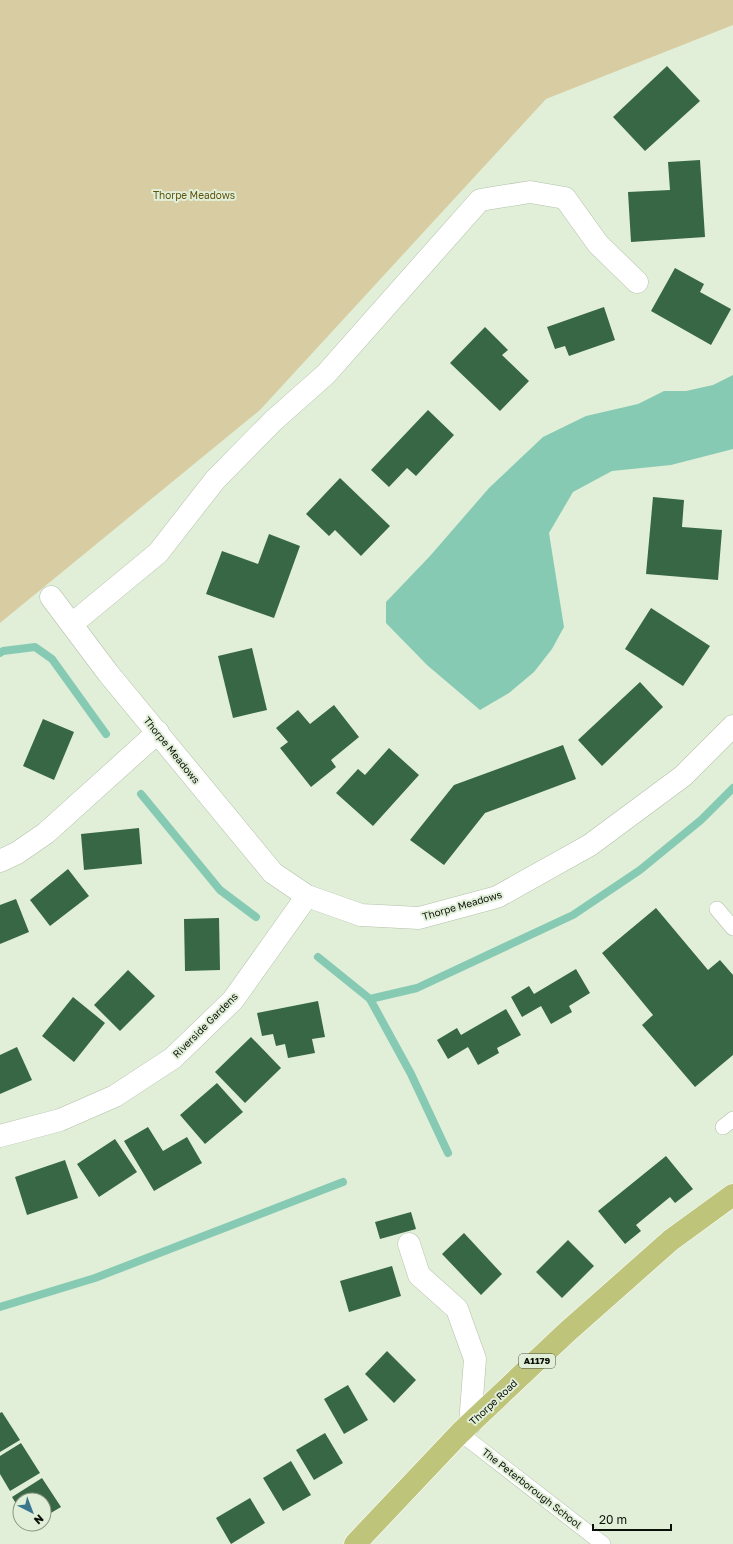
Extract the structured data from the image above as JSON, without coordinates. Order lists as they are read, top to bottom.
{
  "streets": {
    "main road": ["A1179", "Thorpe Road"],
    "street": ["Thorpe Meadows", "Riverside Gardens"],
    "lane": ["The Peterborough School"]
  },
  "crossings": [
    ["Thorpe Meadows", "Riverside Gardens"],
    ["Thorpe Road", "The Peterborough School"]
  ],
  "parks": ["Thorpe Meadows"],
  "scale_bar": "20 m",
  "north": "bottom right"
}
